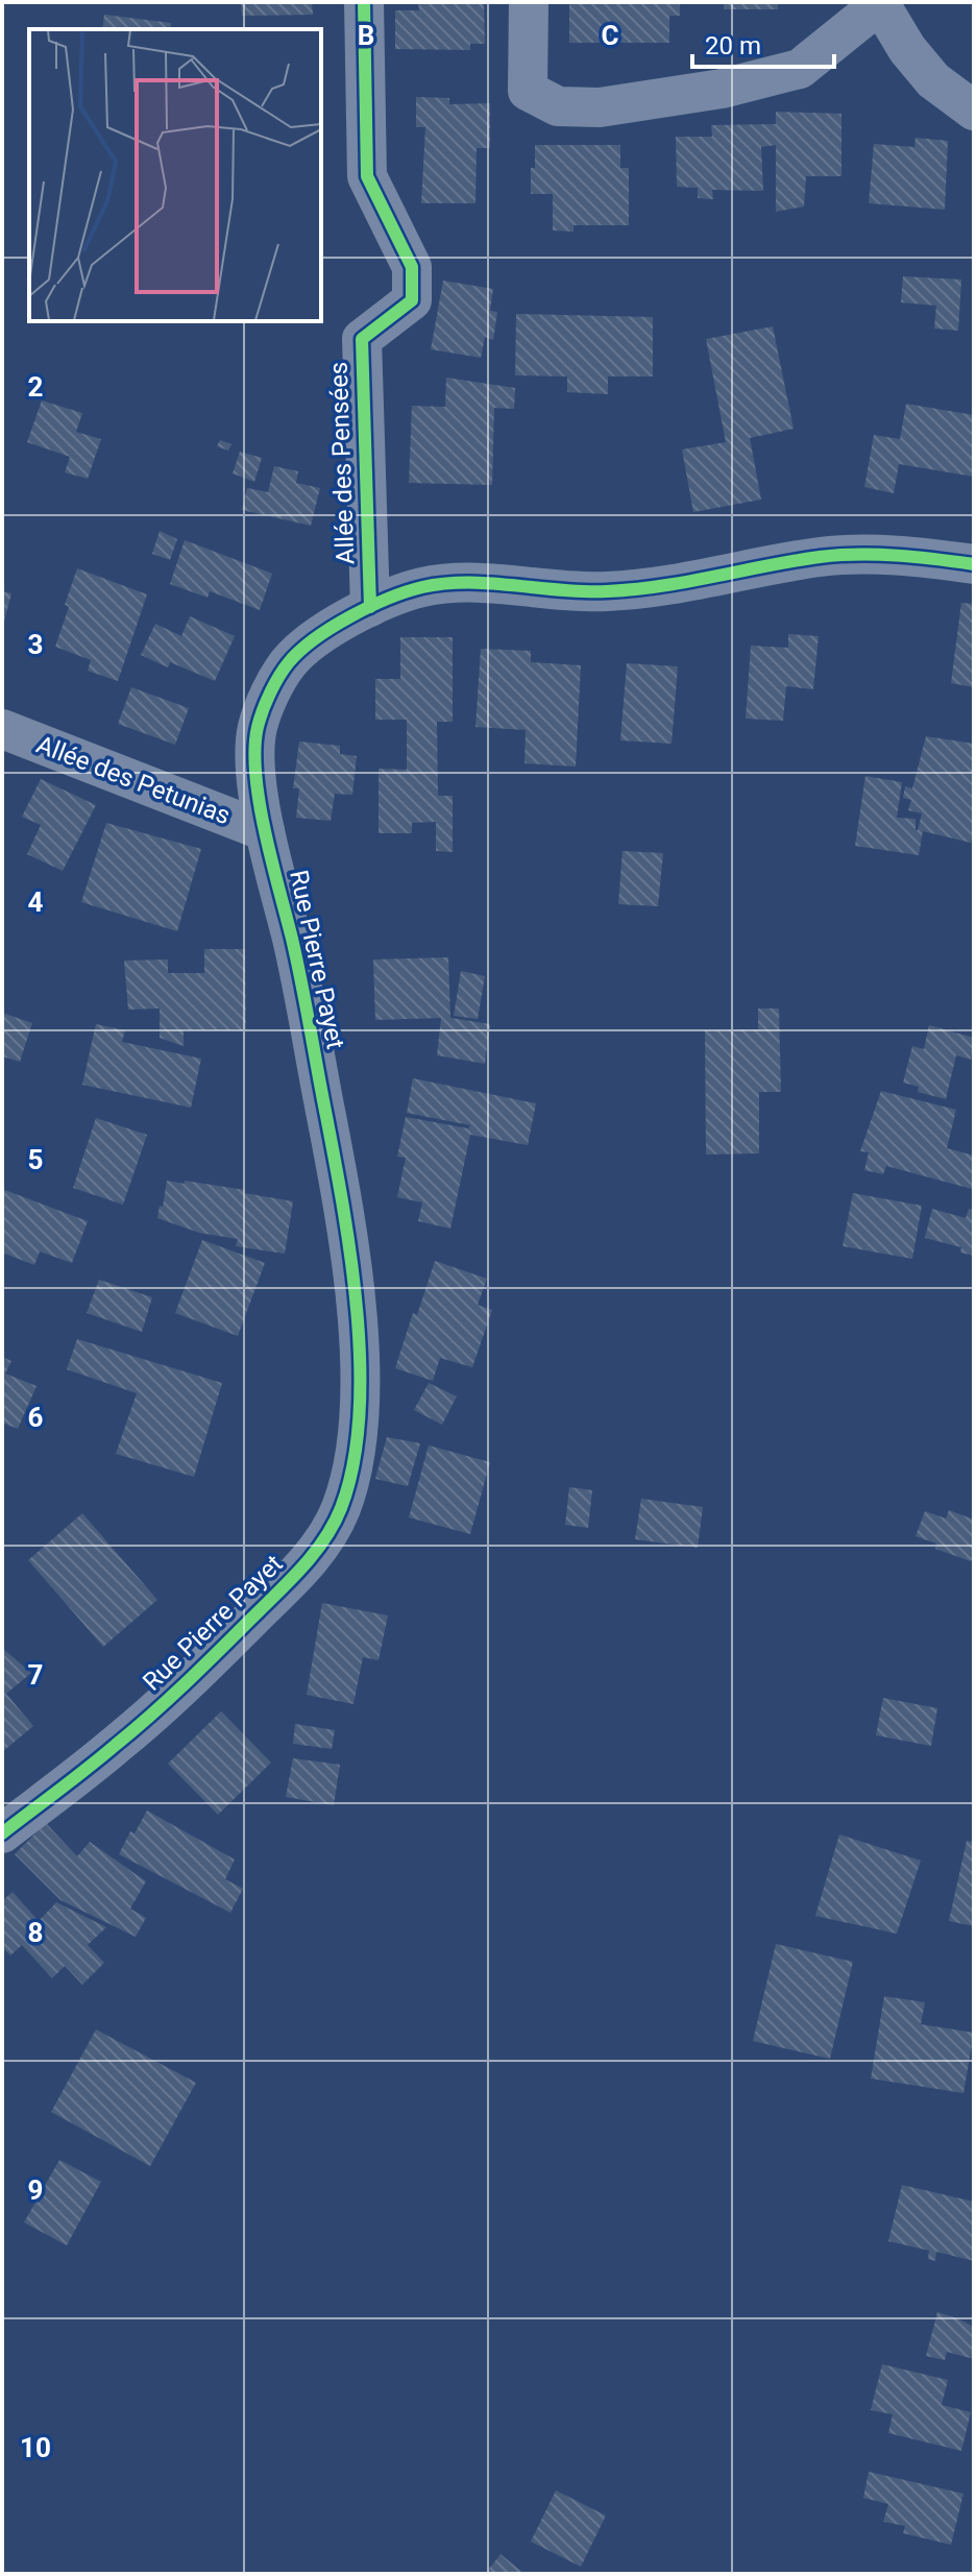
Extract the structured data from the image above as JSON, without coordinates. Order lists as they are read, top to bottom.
{
  "streets": {
    "street": ["Allée des Pensées", "Allée des Petunias", "Rue Pierre Payet"]
  },
  "crossings": [
    ["Allée des Pensées", "Rue Pierre Payet"],
    ["Allée des Petunias", "Rue Pierre Payet"]
  ],
  "scale_bar": "20 m",
  "grid": {
    "columns": ["B", "C"],
    "rows": [
      "2",
      "3",
      "4",
      "5",
      "6",
      "7",
      "8",
      "9",
      "10"
    ]
  }
}
